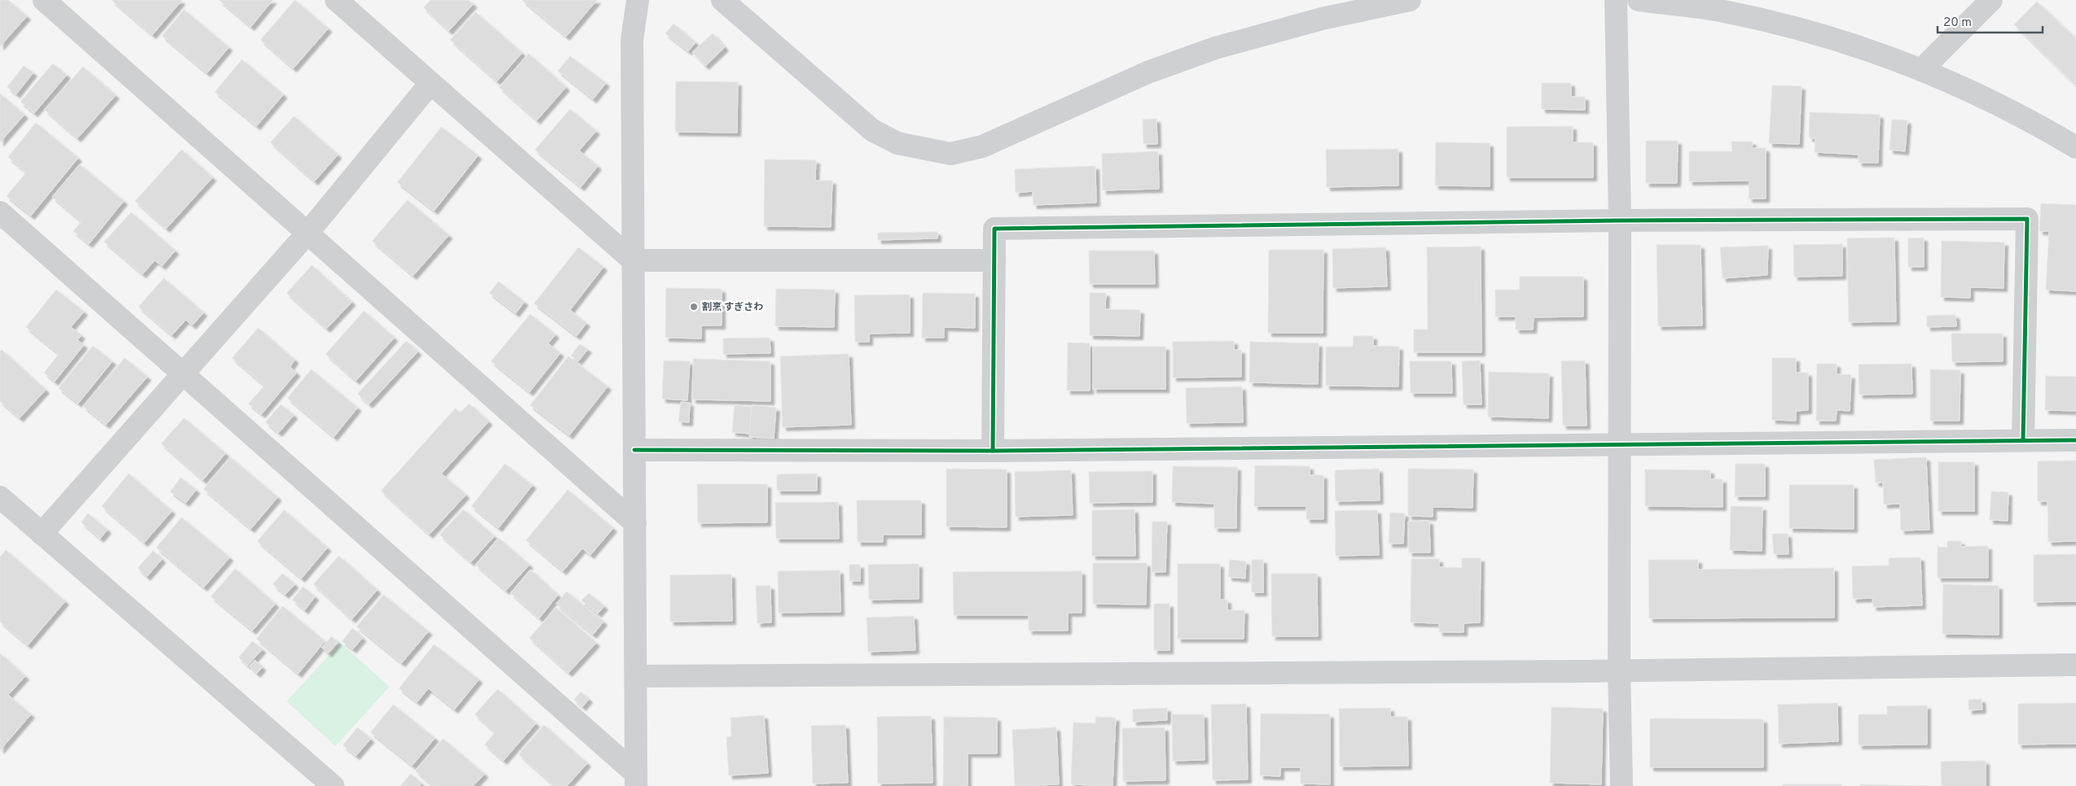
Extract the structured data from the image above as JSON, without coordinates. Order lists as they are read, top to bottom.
{
  "places": ["割烹 すぎさわ"],
  "scale_bar": "20 m"
}
